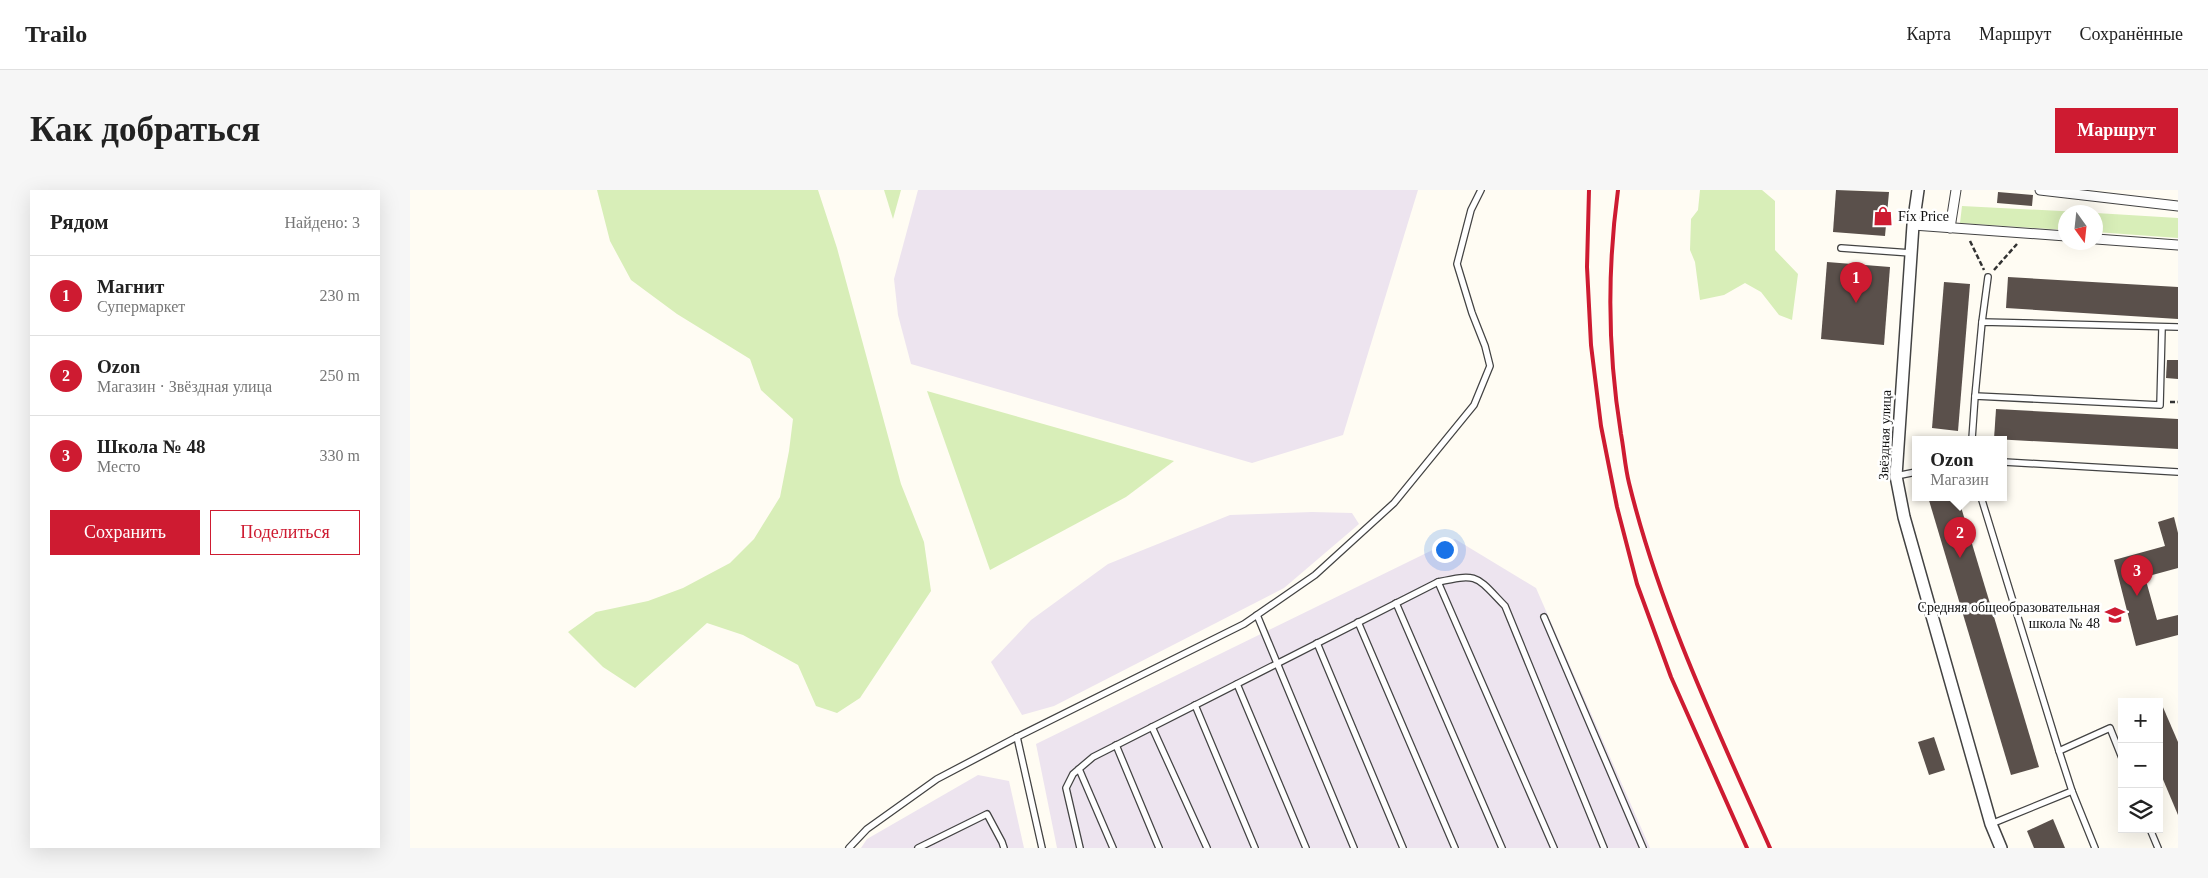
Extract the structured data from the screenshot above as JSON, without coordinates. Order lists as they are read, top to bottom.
{
  "streets": {
    "street": ["Звёздная улица"]
  },
  "places": {
    "shop": ["Fix Price"],
    "school or university": ["Средняя общеобразовательная школа № 48"]
  },
  "north": "bottom",
  "page": {
    "header": "Trailo",
    "nav": ["Карта", "Маршрут", "Сохранённые"],
    "buttons": [
      "Маршрут",
      ["Сохранить", "Поделиться"]
    ],
    "title": "Как добраться",
    "heading": ["Рядом", "Найдено: 3"],
    "list": [
      {
        "mark": "1",
        "name": "Магнит",
        "note": "Супермаркет",
        "value": "230 m"
      },
      {
        "mark": "2",
        "name": "Ozon",
        "note": "Магазин · Звёздная улица",
        "value": "250 m"
      },
      {
        "mark": "3",
        "name": "Школа № 48",
        "note": "Место",
        "value": "330 m"
      }
    ],
    "pins": ["1", "2", "3"],
    "popup": ["Ozon", "Магазин"],
    "map_buttons": ["+", "−"]
  }
}
